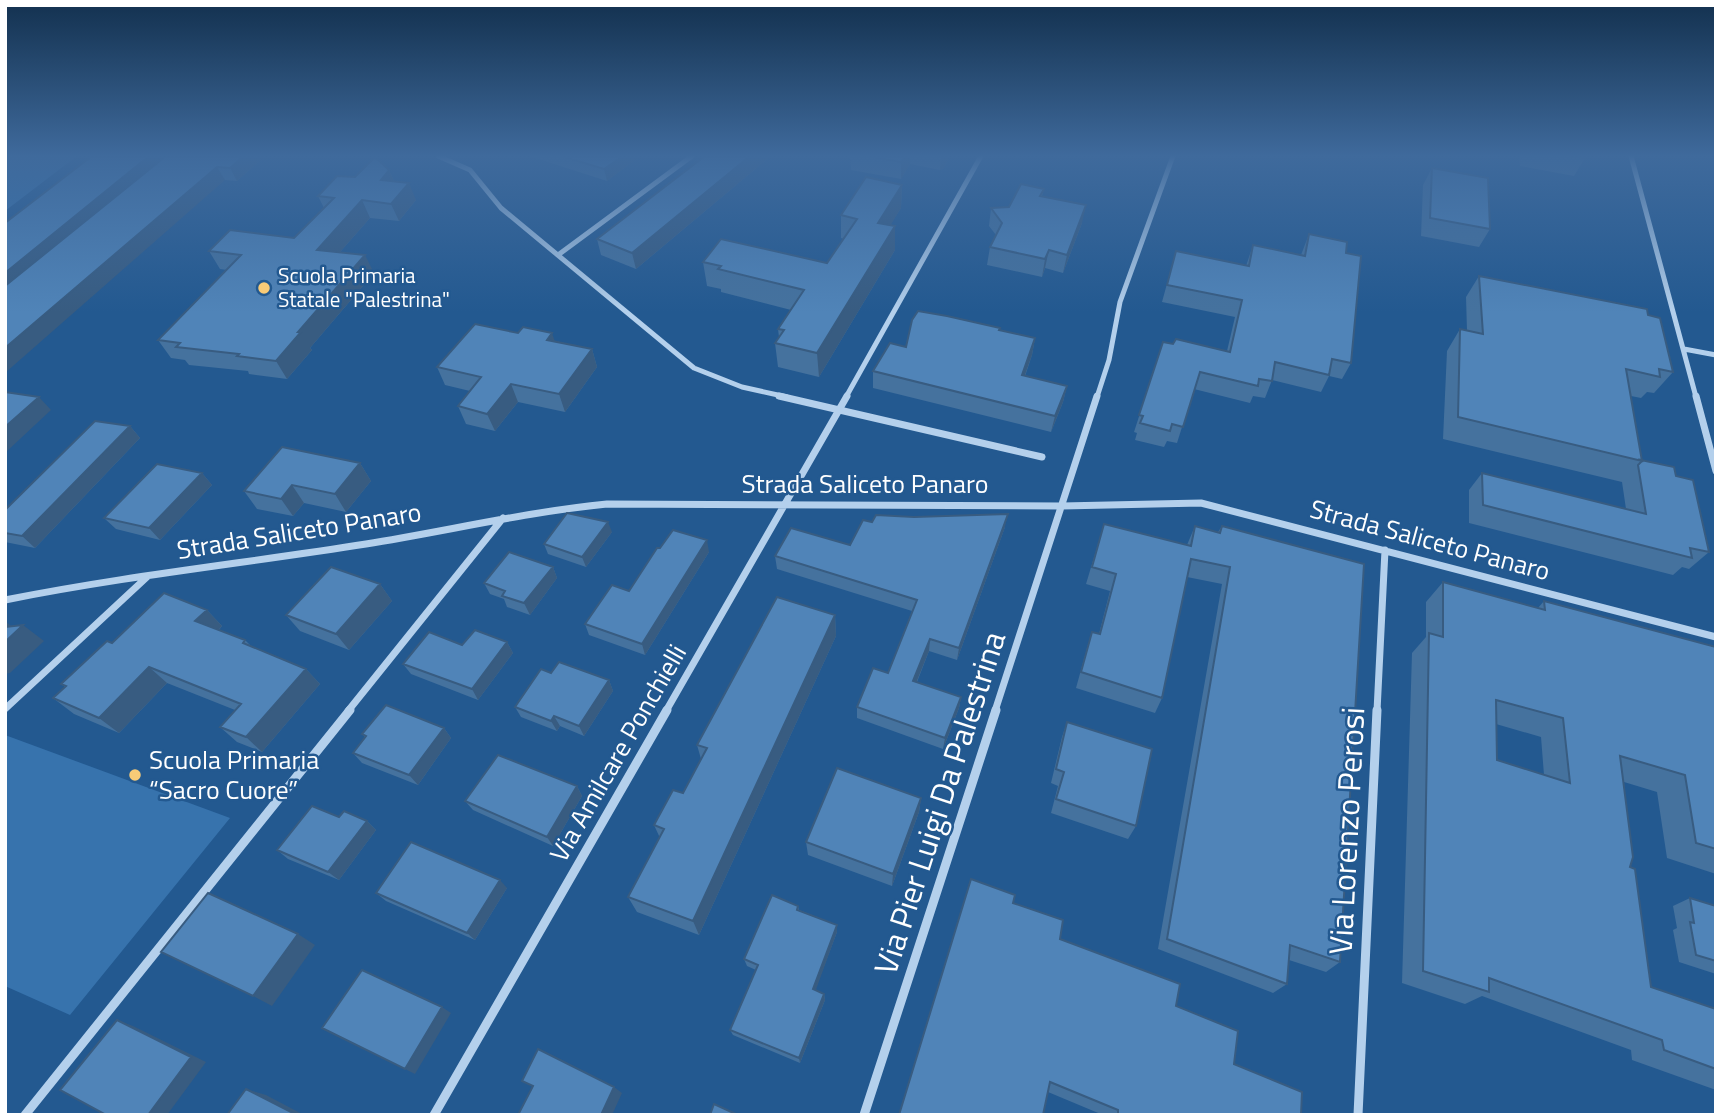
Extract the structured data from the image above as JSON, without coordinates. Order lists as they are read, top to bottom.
{
  "streets": {
    "street": [
      "Strada Saliceto Panaro",
      "Via Amilcare Ponchielli",
      "Via Pier Luigi Da Palestrina",
      "Via Lorenzo Perosi"
    ]
  },
  "crossings": [
    ["Strada Saliceto Panaro", "Via Amilcare Ponchielli"],
    ["Strada Saliceto Panaro", "Via Pier Luigi Da Palestrina"],
    ["Strada Saliceto Panaro", "Via Lorenzo Perosi"]
  ],
  "places": ["Scuola Primaria Statale \"Palestrina\"", "Scuola Primaria “Sacro Cuore”"]
}
